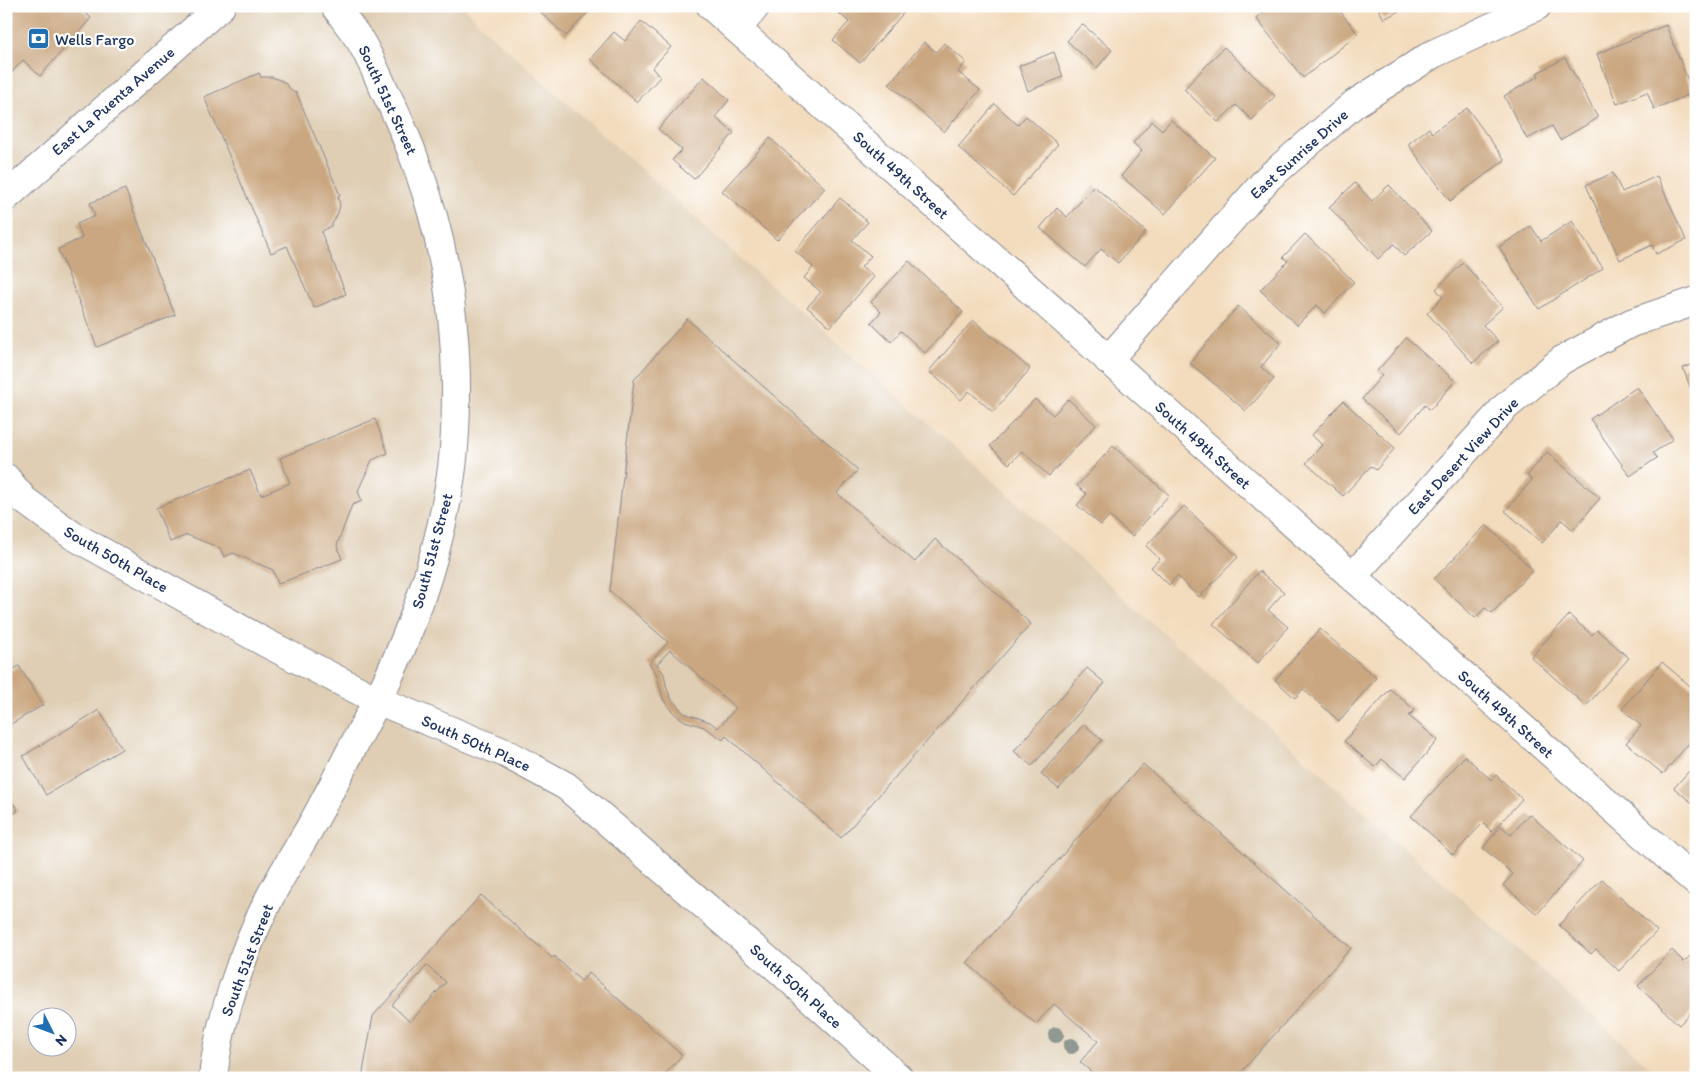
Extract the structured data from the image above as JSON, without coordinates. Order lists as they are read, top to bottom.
{
  "streets": {
    "street": [
      "South 51st Street",
      "East La Puenta Avenue",
      "East Sunrise Drive",
      "South 49th Street",
      "East Desert View Drive",
      "South 50th Place"
    ]
  },
  "crossings": [
    ["South 51st Street", "South 50th Place"],
    ["East Sunrise Drive", "South 49th Street"],
    ["South 49th Street", "East Desert View Drive"]
  ],
  "places": {
    "bank": ["Wells Fargo"]
  },
  "north": "bottom right"
}
